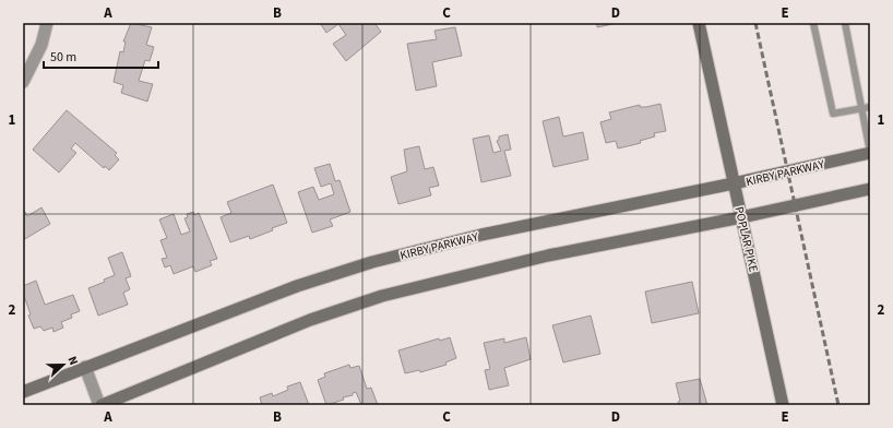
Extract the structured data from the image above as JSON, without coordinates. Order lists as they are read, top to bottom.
{
  "streets": {
    "main road": ["KIRBY PARKWAY", "POPLAR PIKE"]
  },
  "crossings": [
    ["KIRBY PARKWAY", "POPLAR PIKE"]
  ],
  "scale_bar": "50 m",
  "north": "right",
  "grid": {
    "columns": [
      "A",
      "B",
      "C",
      "D",
      "E"
    ],
    "rows": ["1", "2"]
  }
}
